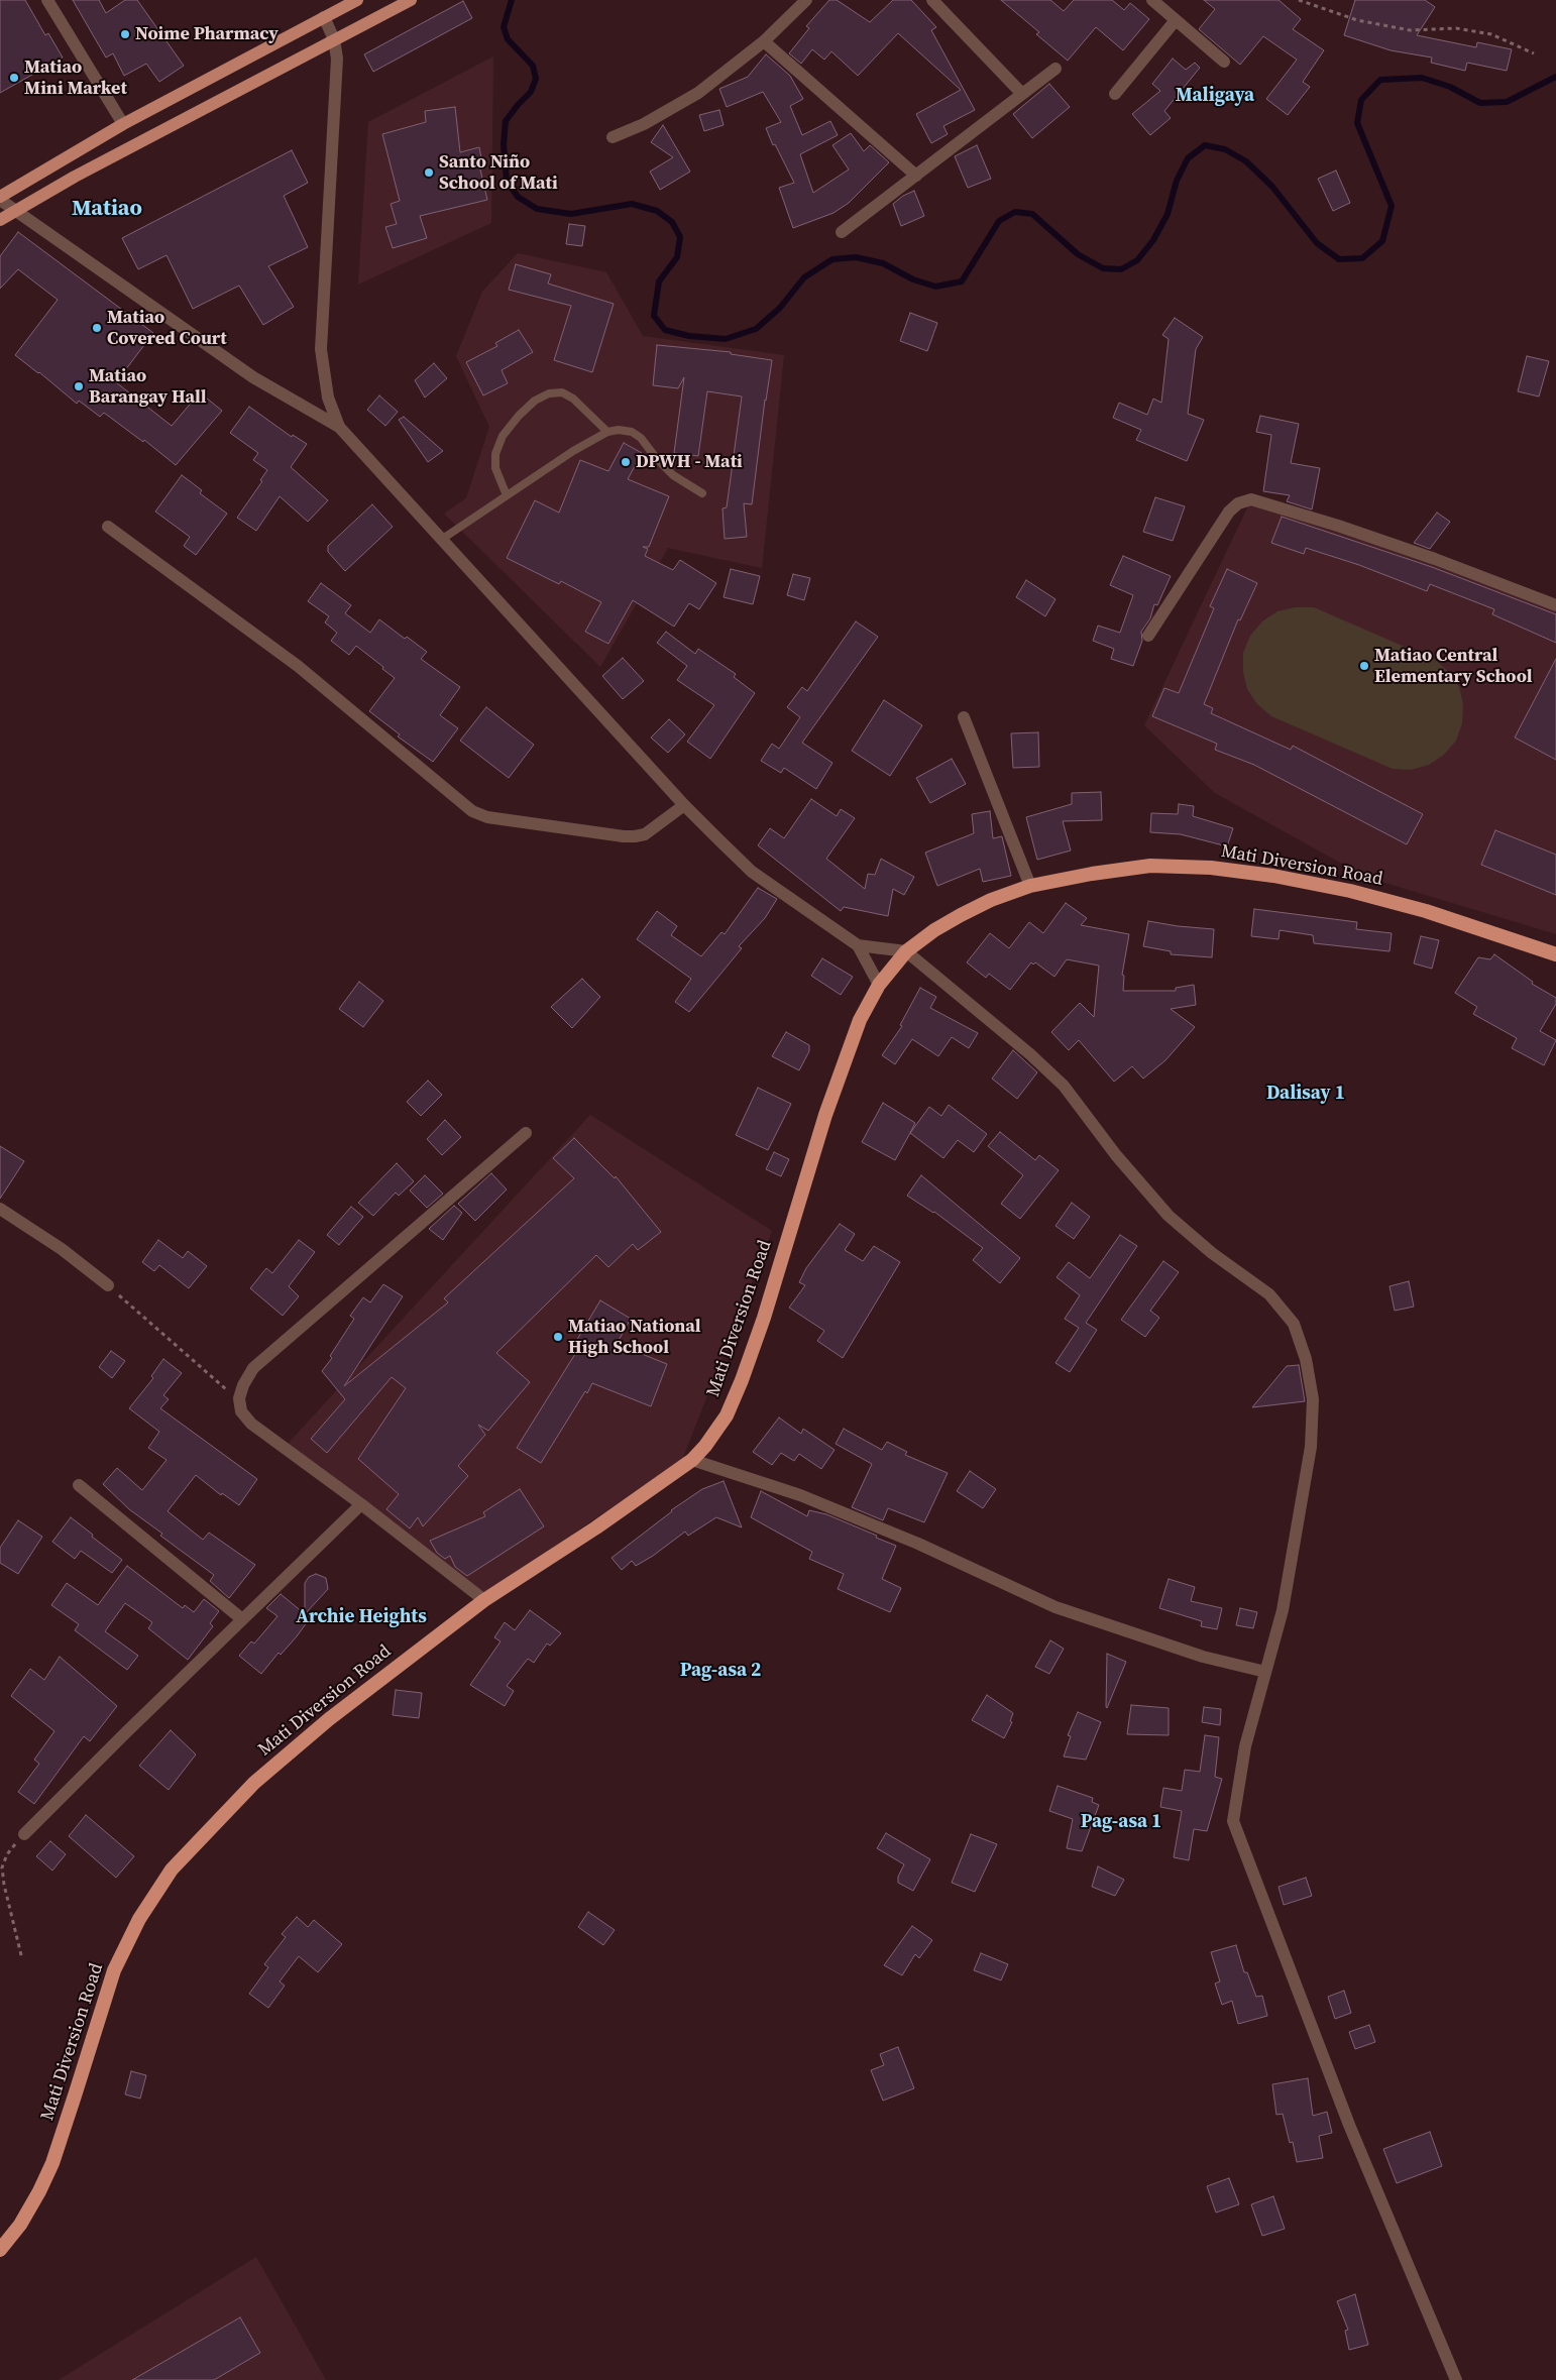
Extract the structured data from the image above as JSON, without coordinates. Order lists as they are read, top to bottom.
{
  "streets": {
    "highway": ["Mati Diversion Road"]
  },
  "districts": [
    "Maligaya",
    "Matiao",
    "Dalisay 1",
    "Archie Heights",
    "Pag-asa 2",
    "Pag-asa 1"
  ],
  "places": [
    "Noime Pharmacy",
    "Matiao Mini Market",
    "Santo Niño School of Mati",
    "Matiao Covered Court",
    "Matiao Barangay Hall",
    "DPWH - Mati",
    "Matiao Central Elementary School",
    "Matiao National High School"
  ]
}
